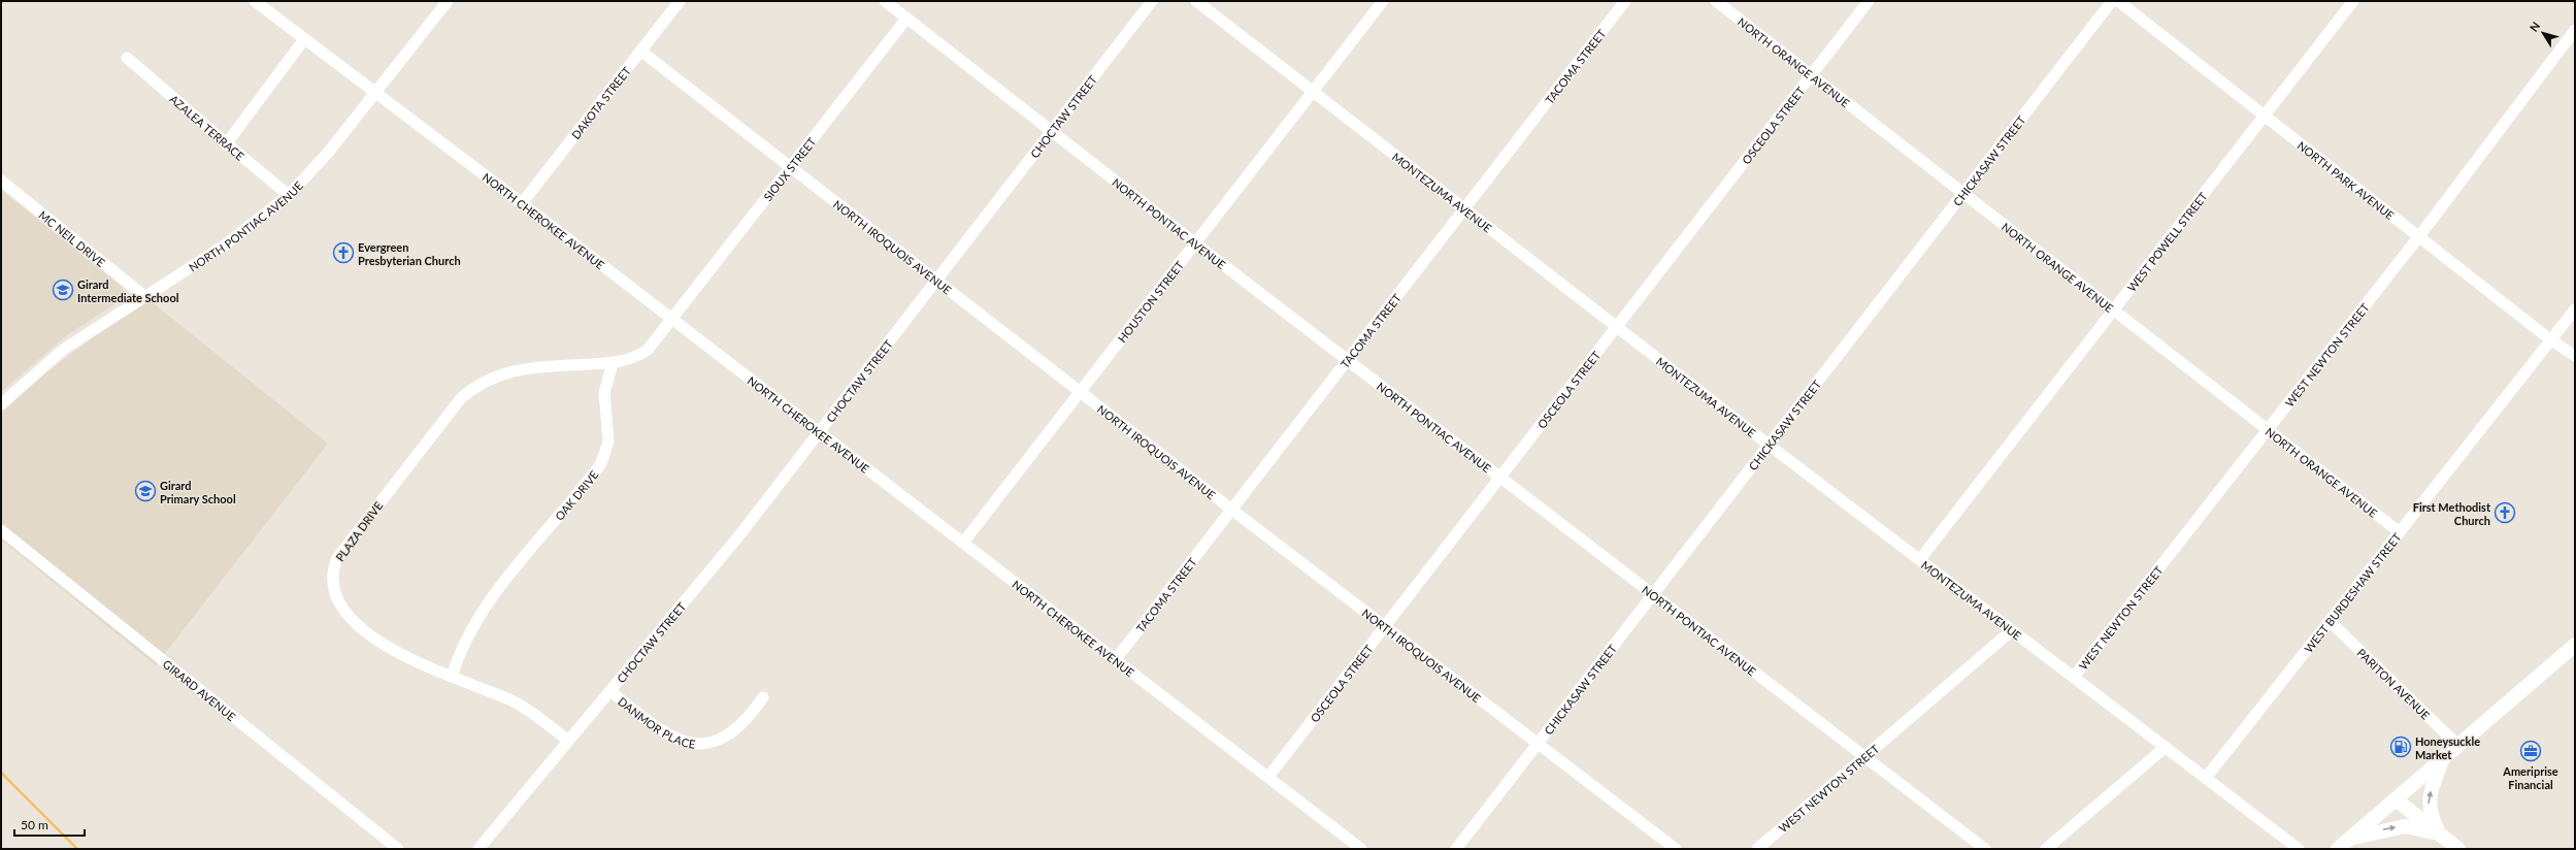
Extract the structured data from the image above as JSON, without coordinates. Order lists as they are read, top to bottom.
{
  "streets": {
    "street": [
      "NORTH ORANGE AVENUE",
      "TACOMA STREET",
      "DAKOTA STREET",
      "CHOCTAW STREET",
      "OSCEOLA STREET",
      "AZALEA TERRACE",
      "CHICKASAW STREET",
      "SIOUX STREET",
      "NORTH PARK AVENUE",
      "MONTEZUMA AVENUE",
      "NORTH CHEROKEE AVENUE",
      "NORTH PONTIAC AVENUE",
      "MC NEIL DRIVE",
      "WEST POWELL STREET",
      "NORTH IROQUOIS AVENUE",
      "HOUSTON STREET",
      "WEST NEWTON STREET",
      "OAK DRIVE",
      "PLAZA DRIVE",
      "WEST BURDESHAW STREET",
      "PARITON AVENUE",
      "GIRARD AVENUE",
      "DANMOR PLACE"
    ]
  },
  "crossings": [
    ["NORTH ORANGE AVENUE", "OSCEOLA STREET"],
    ["NORTH ORANGE AVENUE", "CHICKASAW STREET"],
    ["NORTH ORANGE AVENUE", "WEST POWELL STREET"],
    ["NORTH ORANGE AVENUE", "WEST NEWTON STREET"],
    ["NORTH ORANGE AVENUE", "WEST BURDESHAW STREET"],
    ["TACOMA STREET", "MONTEZUMA AVENUE"],
    ["TACOMA STREET", "NORTH CHEROKEE AVENUE"],
    ["TACOMA STREET", "NORTH PONTIAC AVENUE"],
    ["TACOMA STREET", "NORTH IROQUOIS AVENUE"],
    ["DAKOTA STREET", "NORTH CHEROKEE AVENUE"],
    ["DAKOTA STREET", "NORTH IROQUOIS AVENUE"],
    ["CHOCTAW STREET", "NORTH CHEROKEE AVENUE"],
    ["CHOCTAW STREET", "NORTH PONTIAC AVENUE"],
    ["CHOCTAW STREET", "NORTH IROQUOIS AVENUE"],
    ["CHOCTAW STREET", "PLAZA DRIVE"],
    ["CHOCTAW STREET", "DANMOR PLACE"],
    ["OSCEOLA STREET", "MONTEZUMA AVENUE"],
    ["OSCEOLA STREET", "NORTH CHEROKEE AVENUE"],
    ["OSCEOLA STREET", "NORTH PONTIAC AVENUE"],
    ["OSCEOLA STREET", "NORTH IROQUOIS AVENUE"],
    ["AZALEA TERRACE", "NORTH PONTIAC AVENUE"],
    ["CHICKASAW STREET", "MONTEZUMA AVENUE"],
    ["CHICKASAW STREET", "NORTH PONTIAC AVENUE"],
    ["CHICKASAW STREET", "NORTH IROQUOIS AVENUE"],
    ["SIOUX STREET", "NORTH CHEROKEE AVENUE"],
    ["SIOUX STREET", "NORTH PONTIAC AVENUE"],
    ["SIOUX STREET", "NORTH IROQUOIS AVENUE"],
    ["NORTH PARK AVENUE", "WEST POWELL STREET"],
    ["NORTH PARK AVENUE", "WEST NEWTON STREET"],
    ["NORTH PARK AVENUE", "WEST BURDESHAW STREET"],
    ["MONTEZUMA AVENUE", "WEST POWELL STREET"],
    ["MONTEZUMA AVENUE", "HOUSTON STREET"],
    ["MONTEZUMA AVENUE", "WEST NEWTON STREET"],
    ["MONTEZUMA AVENUE", "WEST BURDESHAW STREET"],
    ["NORTH CHEROKEE AVENUE", "NORTH PONTIAC AVENUE"],
    ["NORTH CHEROKEE AVENUE", "HOUSTON STREET"],
    ["NORTH PONTIAC AVENUE", "MC NEIL DRIVE"],
    ["NORTH PONTIAC AVENUE", "HOUSTON STREET"],
    ["NORTH PONTIAC AVENUE", "WEST NEWTON STREET"],
    ["NORTH IROQUOIS AVENUE", "HOUSTON STREET"],
    ["OAK DRIVE", "PLAZA DRIVE"],
    ["WEST BURDESHAW STREET", "PARITON AVENUE"]
  ],
  "places": {
    "church": ["Evergreen Presbyterian Church", "First Methodist Church"],
    "school or university": ["Girard Intermediate School", "Girard Primary School"],
    "fuel station": ["Honeysuckle Market"],
    "office": ["Ameriprise Financial"]
  },
  "scale_bar": "50 m",
  "north": "top left"
}
